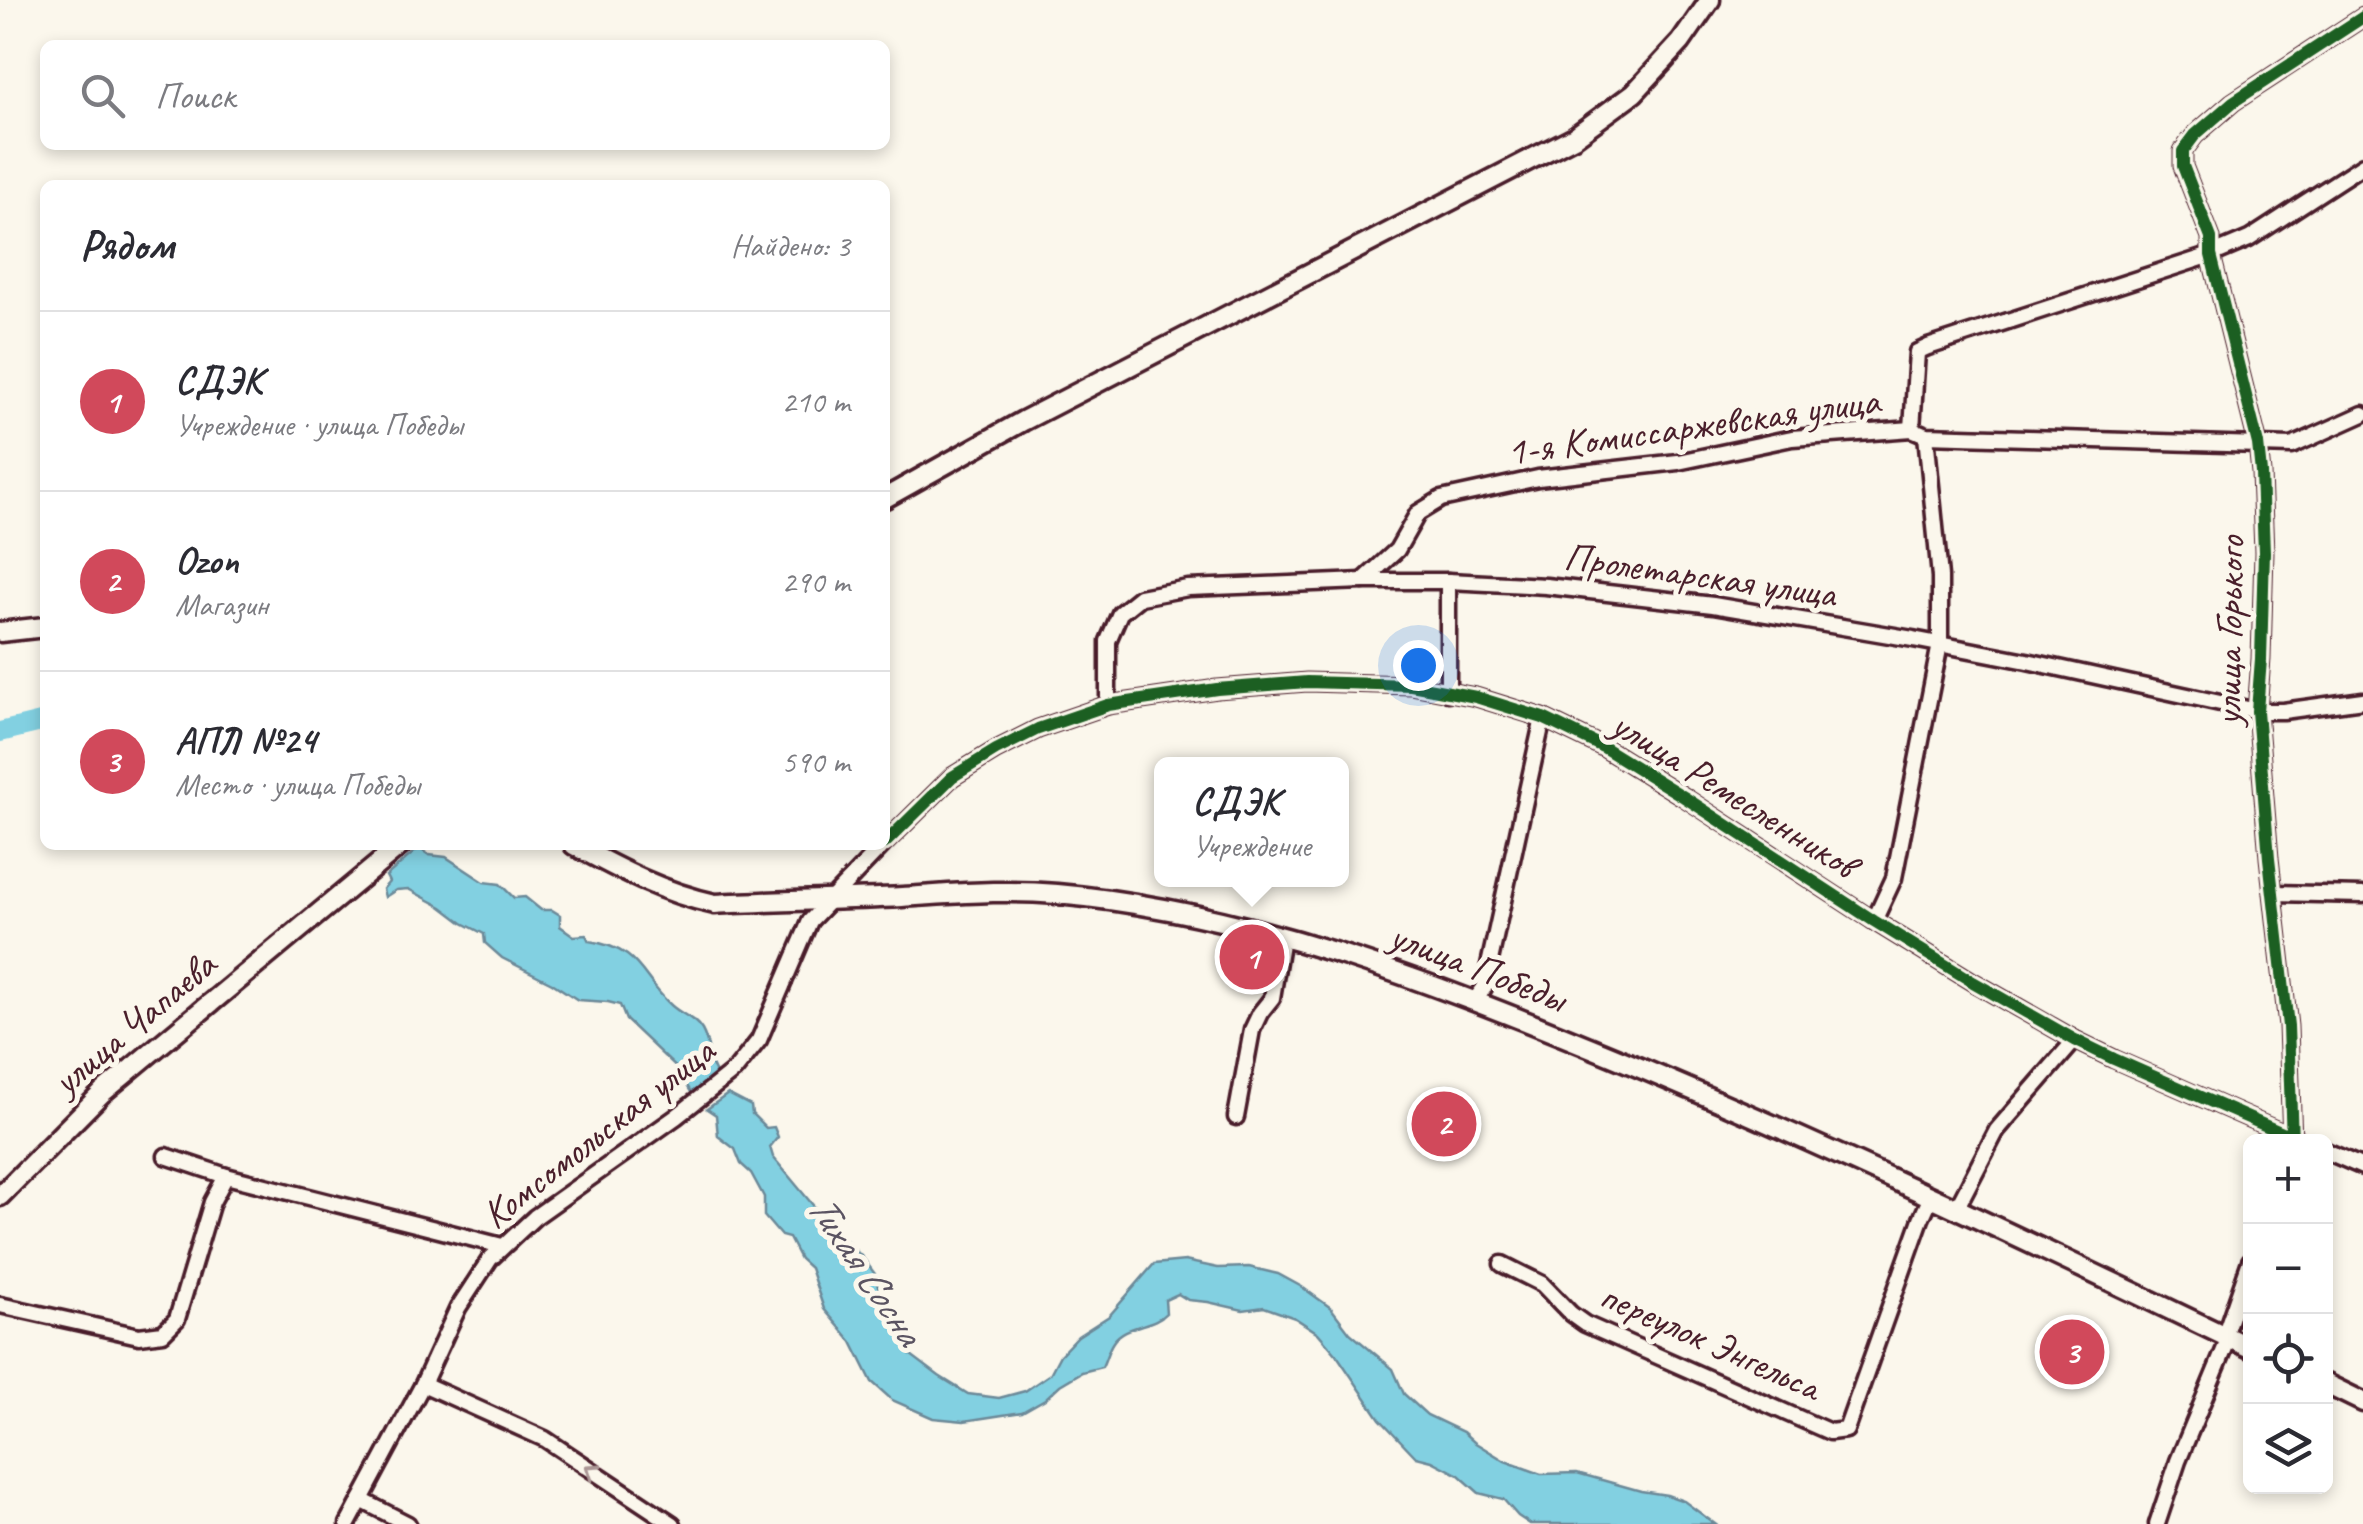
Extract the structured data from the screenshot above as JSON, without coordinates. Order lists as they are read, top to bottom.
{
  "streets": {
    "main road": ["улица Победы", "улица Чапаева"],
    "street": [
      "1-я Комиссаржевская улица",
      "Пролетарская улица",
      "улица Горького",
      "улица Ремесленников",
      "Комсомольская улица",
      "переулок Энгельса"
    ]
  },
  "crossings": [
    ["1-я Комиссаржевская улица", "Пролетарская улица"],
    ["1-я Комиссаржевская улица", "улица Горького"],
    ["Пролетарская улица", "улица Горького"],
    ["Пролетарская улица", "улица Ремесленников"],
    ["улица Ремесленников", "улица Победы"],
    ["улица Ремесленников", "Комсомольская улица"],
    ["улица Победы", "Комсомольская улица"],
    ["улица Победы", "переулок Энгельса"]
  ],
  "water": ["Тихая Сосна"],
  "page": {
    "search": "Поиск",
    "heading": ["Рядом", "Найдено: 3"],
    "list": [
      {
        "mark": "1",
        "name": "СДЭК",
        "note": "Учреждение · улица Победы",
        "value": "210 m"
      },
      {
        "mark": "2",
        "name": "Ozon",
        "note": "Магазин",
        "value": "290 m"
      },
      {
        "mark": "3",
        "name": "АПЛ №24",
        "note": "Место · улица Победы",
        "value": "590 m"
      }
    ],
    "popup": ["СДЭК", "Учреждение"],
    "pins": ["1", "2", "3"],
    "map_buttons": ["+", "−"]
  }
}
